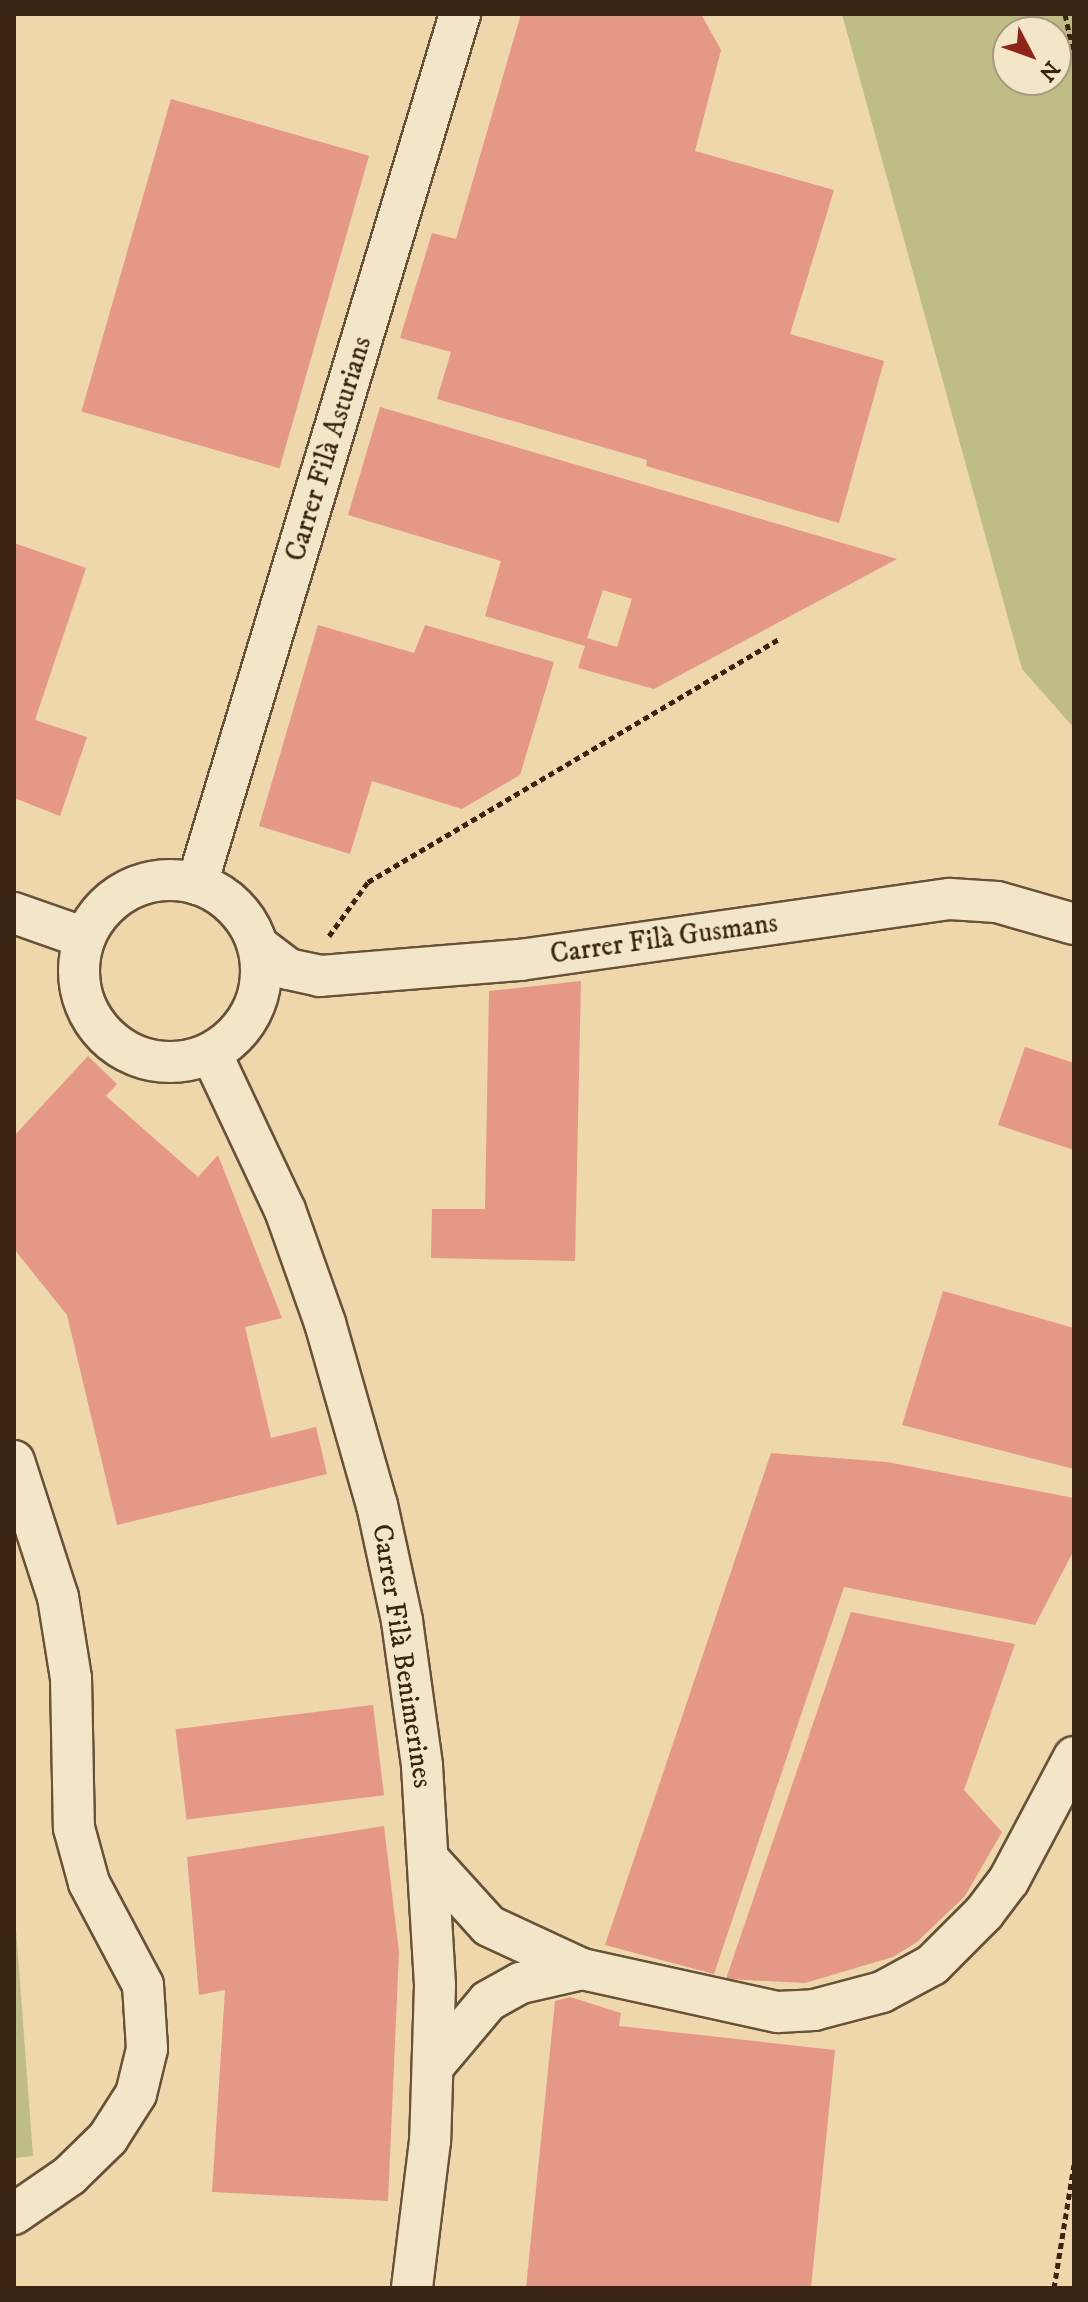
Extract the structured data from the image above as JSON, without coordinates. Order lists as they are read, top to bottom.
{
  "streets": {
    "street": ["Carrer Filà Asturians", "Carrer Filà Gusmans", "Carrer Filà Benimerines"]
  },
  "crossings": [
    ["Carrer Filà Asturians", "Carrer Filà Gusmans"],
    ["Carrer Filà Asturians", "Carrer Filà Benimerines"],
    ["Carrer Filà Gusmans", "Carrer Filà Benimerines"]
  ],
  "north": "bottom right"
}
